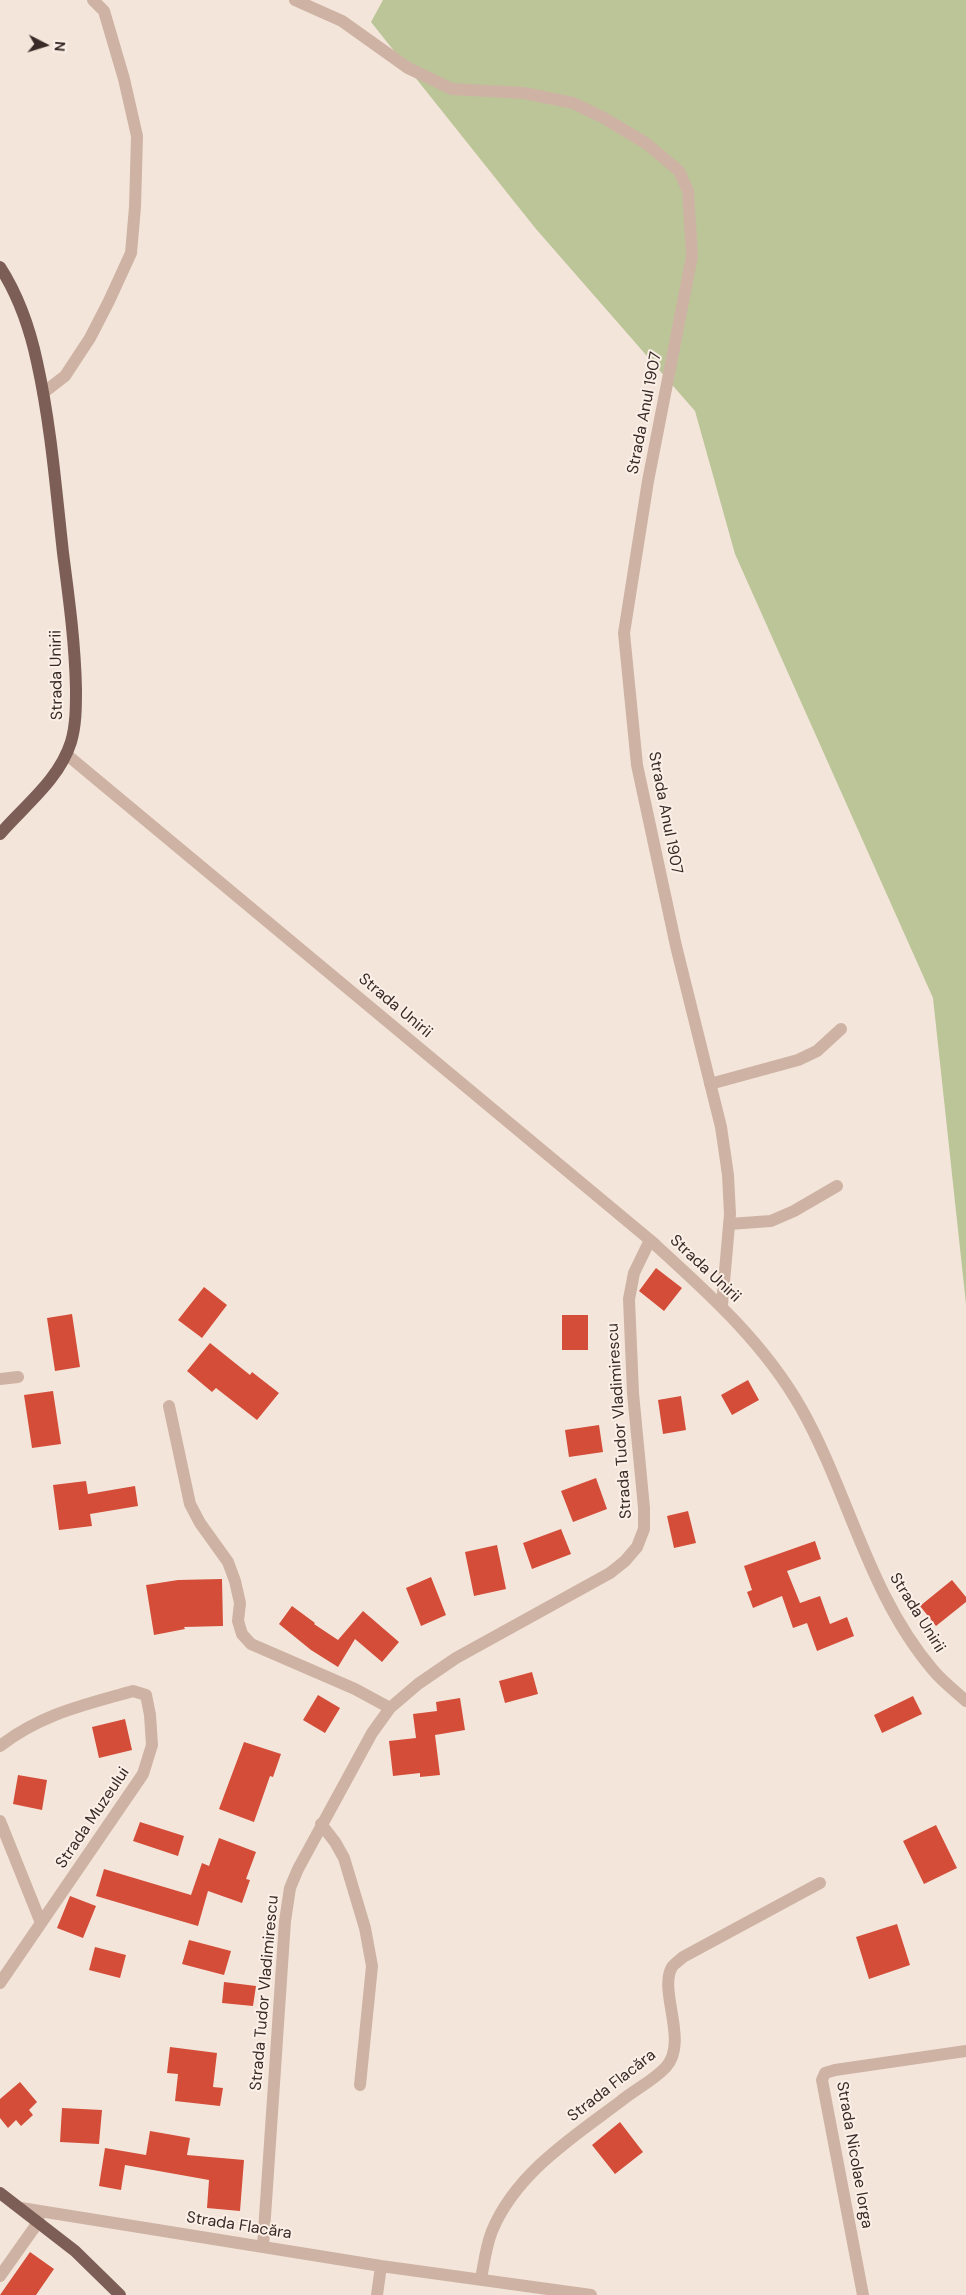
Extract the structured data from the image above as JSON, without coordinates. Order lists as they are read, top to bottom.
{
  "streets": {
    "main road": ["Strada Unirii"],
    "street": [
      "Strada Anul 1907",
      "Strada Tudor Vladimirescu",
      "Strada Muzeului",
      "Strada Flacăra",
      "Strada Nicolae Iorga"
    ]
  },
  "crossings": [
    ["Strada Anul 1907", "Strada Unirii"],
    ["Strada Unirii", "Strada Tudor Vladimirescu"],
    ["Strada Tudor Vladimirescu", "Strada Flacăra"]
  ],
  "north": "right"
}
